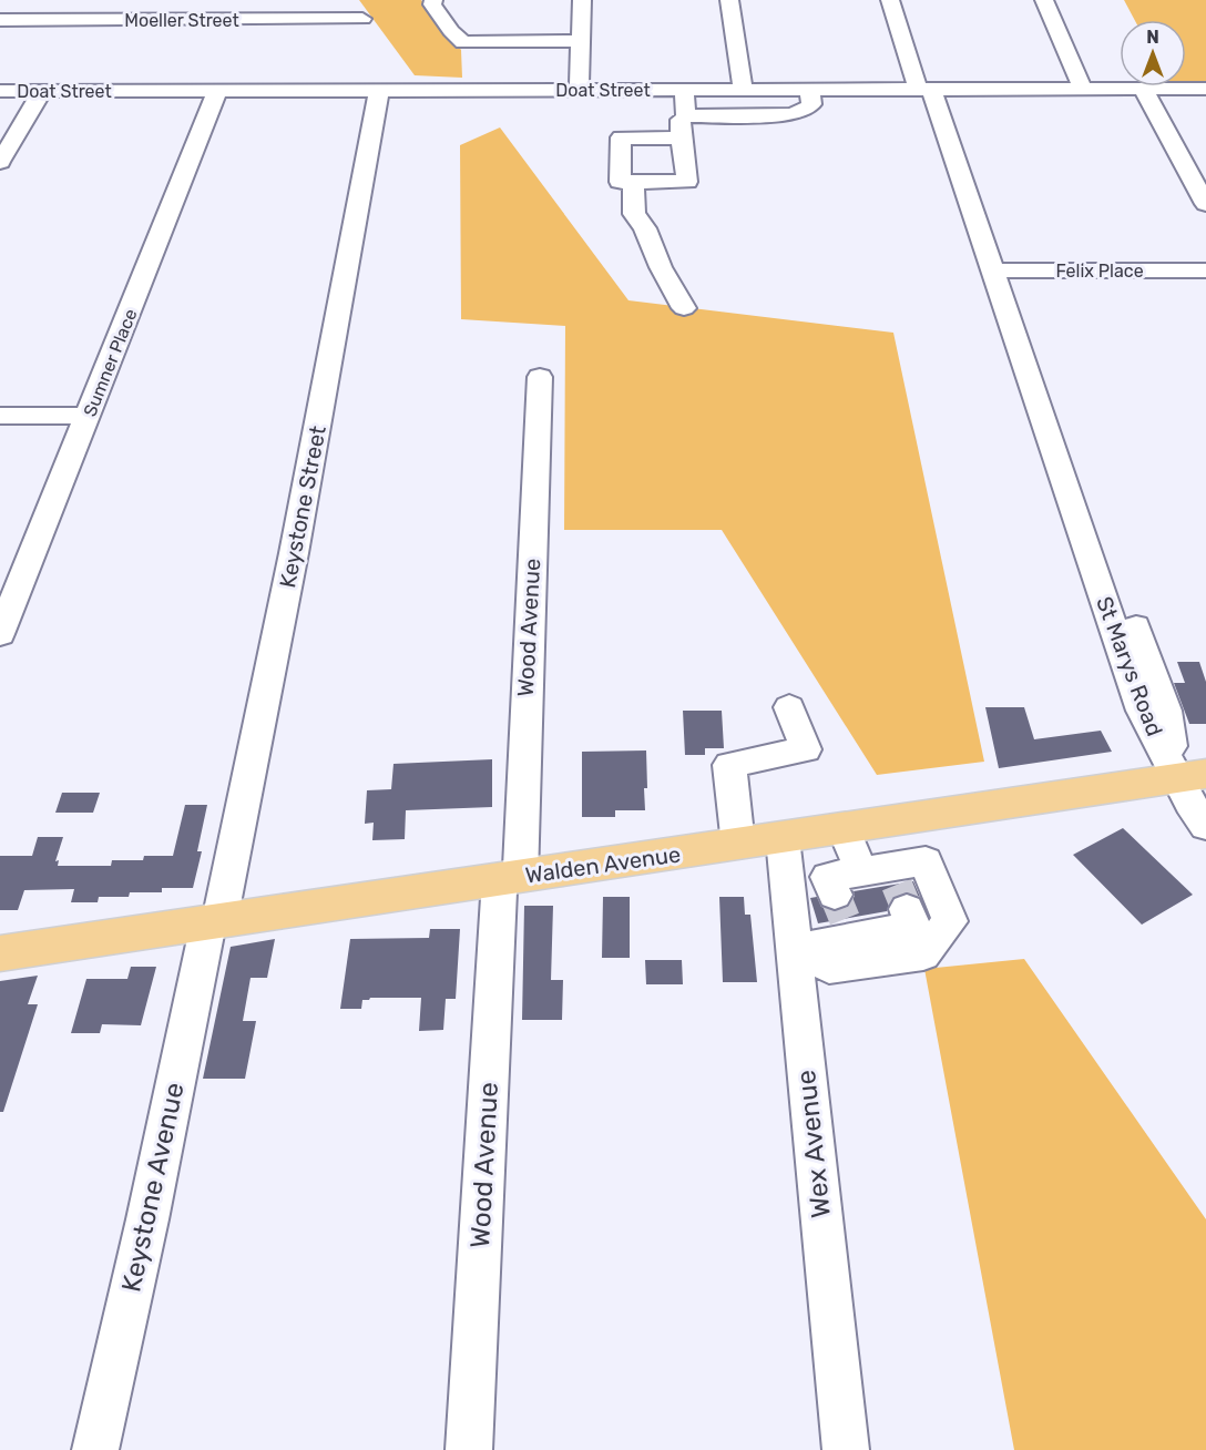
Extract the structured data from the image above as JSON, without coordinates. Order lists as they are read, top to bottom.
{
  "streets": {
    "main road": ["Walden Avenue"],
    "street": [
      "Moeller Street",
      "Doat Street",
      "Felix Place",
      "Sumner Place",
      "Keystone Street",
      "Wood Avenue",
      "St Marys Road",
      "Wex Avenue",
      "Keystone Avenue"
    ]
  },
  "crossings": [
    ["Doat Street", "Sumner Place"],
    ["Doat Street", "Keystone Street"],
    ["Doat Street", "St Marys Road"],
    ["Felix Place", "St Marys Road"],
    ["Keystone Street", "Walden Avenue"],
    ["Keystone Street", "Keystone Avenue"],
    ["Wood Avenue", "Walden Avenue"],
    ["St Marys Road", "Walden Avenue"],
    ["Walden Avenue", "Wex Avenue"],
    ["Walden Avenue", "Keystone Avenue"]
  ],
  "north": "top"
}
